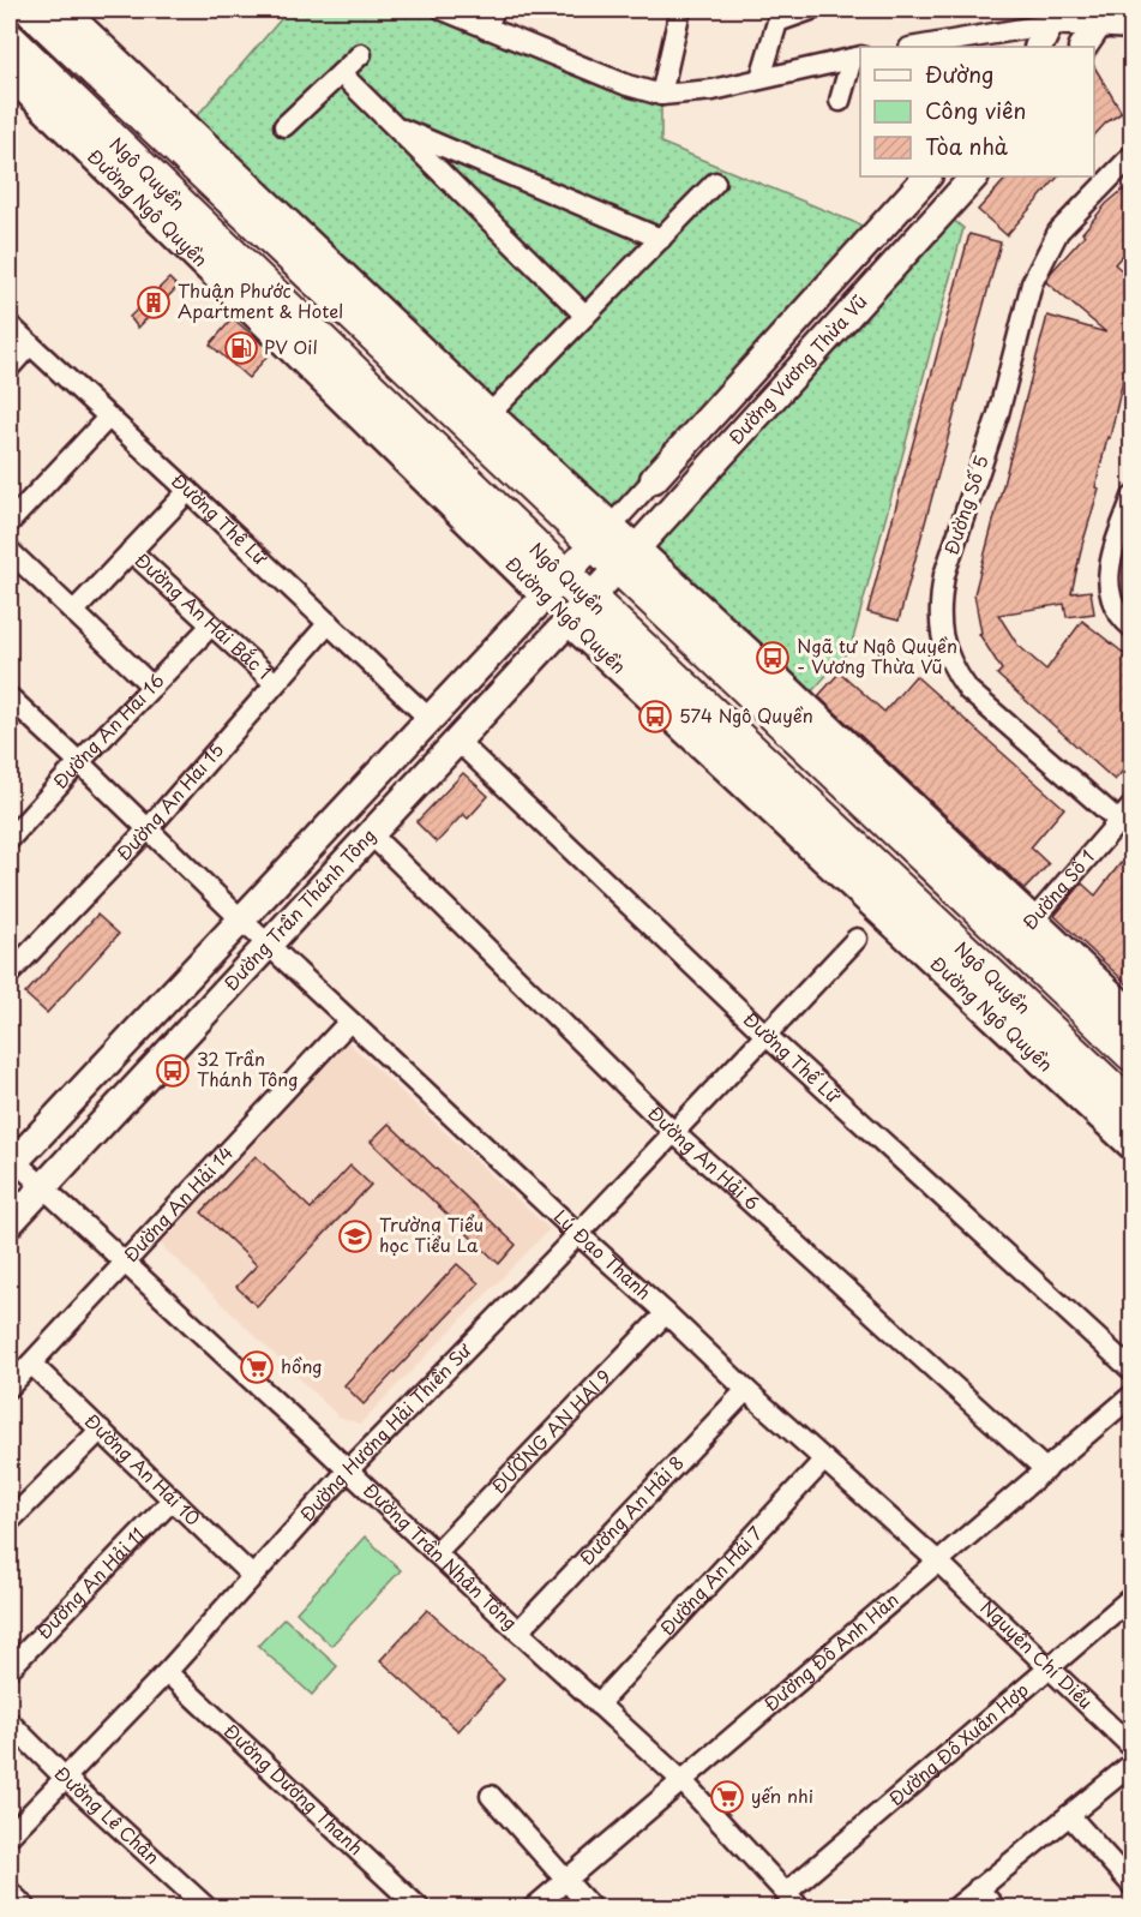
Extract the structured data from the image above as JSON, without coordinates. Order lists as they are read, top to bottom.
{
  "streets": {
    "highway": ["Ngô Quyền"],
    "street": [
      "Đường Ngô Quyền",
      "Đường Vương Thừa Vũ",
      "Đường Số 5",
      "Đường Thế Lữ",
      "Đường An Hải Bắc 1",
      "Đường An Hải 16",
      "Đường An Hải 15",
      "Đường Số 1",
      "Đường Trần Thánh Tông",
      "Đường An Hải 6",
      "Đường An Hải 14",
      "Lý Đạo Thành",
      "ĐƯỜNG AN HẢl 9",
      "Đường Hương Hải Thiền Sư",
      "Đường An Hải 10",
      "Đường An Hải 8",
      "Đường Trần Nhân Tông",
      "Đường An Hải 7",
      "Đường An Hải 11",
      "Đường Đỗ Anh Hàn",
      "Nguyễn Chí Diểu",
      "Đường Đỗ Xuân Hợp",
      "Đường Dương Thanh",
      "Đường Lê Chân"
    ]
  },
  "crossings": [
    ["Ngô Quyền", "Đường Ngô Quyền"],
    ["Ngô Quyền", "Đường Trần Thánh Tông"],
    ["Đường Ngô Quyền", "Đường Trần Thánh Tông"],
    ["Đường Số 5", "Đường Số 1"],
    ["Đường Thế Lữ", "Đường An Hải 15"],
    ["Đường Thế Lữ", "Đường Trần Thánh Tông"],
    ["Đường Thế Lữ", "Đường Hương Hải Thiền Sư"],
    ["Đường An Hải Bắc 1", "Đường An Hải 16"],
    ["Đường An Hải Bắc 1", "Đường An Hải 15"],
    ["Đường An Hải 16", "Lý Đạo Thành"],
    ["Đường An Hải 15", "Lý Đạo Thành"],
    ["Đường Trần Thánh Tông", "Đường An Hải 6"],
    ["Đường Trần Thánh Tông", "Lý Đạo Thành"],
    ["Đường Trần Thánh Tông", "Đường Trần Nhân Tông"],
    ["Đường An Hải 6", "Đường Hương Hải Thiền Sư"],
    ["Đường An Hải 6", "Đường Đỗ Anh Hàn"],
    ["Đường An Hải 14", "Lý Đạo Thành"],
    ["Đường An Hải 14", "Đường An Hải 10"],
    ["Đường An Hải 14", "Đường Trần Nhân Tông"],
    ["Lý Đạo Thành", "ĐƯỜNG AN HẢl 9"],
    ["Lý Đạo Thành", "Đường Hương Hải Thiền Sư"],
    ["Lý Đạo Thành", "Đường An Hải 8"],
    ["Lý Đạo Thành", "Đường An Hải 7"],
    ["Lý Đạo Thành", "Đường Đỗ Anh Hàn"],
    ["Lý Đạo Thành", "Nguyễn Chí Diểu"],
    ["ĐƯỜNG AN HẢl 9", "Đường Trần Nhân Tông"],
    ["Đường Hương Hải Thiền Sư", "Đường An Hải 10"],
    ["Đường Hương Hải Thiền Sư", "Đường Trần Nhân Tông"],
    ["Đường Hương Hải Thiền Sư", "Đường Dương Thanh"],
    ["Đường Hương Hải Thiền Sư", "Đường Lê Chân"],
    ["Đường An Hải 10", "Đường An Hải 11"],
    ["Đường An Hải 8", "Đường Trần Nhân Tông"],
    ["Đường Trần Nhân Tông", "Đường An Hải 7"],
    ["Đường Trần Nhân Tông", "Đường Đỗ Anh Hàn"],
    ["Đường Trần Nhân Tông", "Đường Đỗ Xuân Hợp"],
    ["Đường Đỗ Anh Hàn", "Nguyễn Chí Diểu"],
    ["Nguyễn Chí Diểu", "Đường Đỗ Xuân Hợp"]
  ],
  "places": {
    "building": ["Thuận Phước Apartment & Hotel"],
    "fuel station": ["PV Oil"],
    "bus stop": ["Ngã tư Ngô Quyền - Vương Thừa Vũ", "574 Ngô Quyền", "32 Trần Thánh Tông"],
    "school or university": ["Trường Tiểu học Tiểu La"],
    "supermarket": ["hồng", "yến nhi"]
  },
  "legend": ["Đường", "Công viên", "Tòa nhà"]
}
